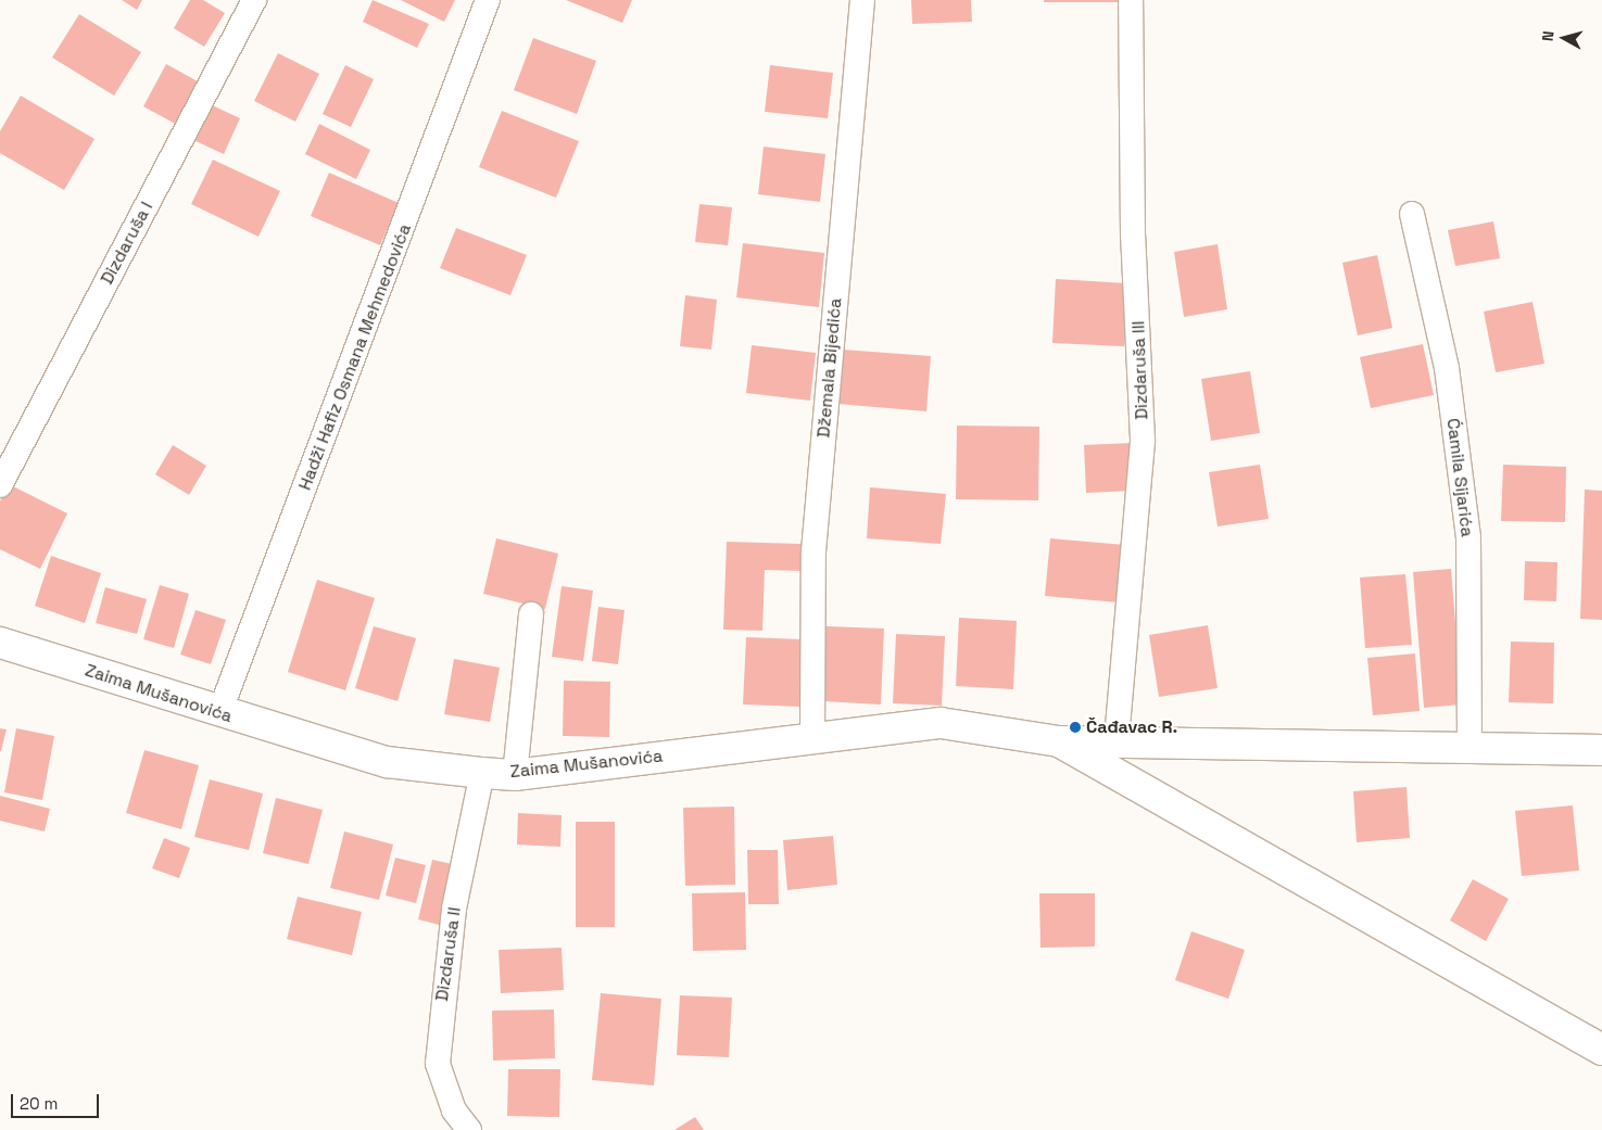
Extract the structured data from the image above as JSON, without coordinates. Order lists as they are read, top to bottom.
{
  "streets": {
    "street": [
      "Dizdaruša I",
      "Hadži Hafiz Osmana Mehmedovića",
      "Džemala Bijedića",
      "Dizdaruša III",
      "Ćamila Sijarića",
      "Zaima Mušanovića",
      "Dizdaruša II"
    ]
  },
  "crossings": [
    ["Hadži Hafiz Osmana Mehmedovića", "Zaima Mušanovića"],
    ["Džemala Bijedića", "Zaima Mušanovića"],
    ["Zaima Mušanovića", "Dizdaruša II"]
  ],
  "places": ["Čađavac R."],
  "scale_bar": "20 m",
  "north": "left"
}
